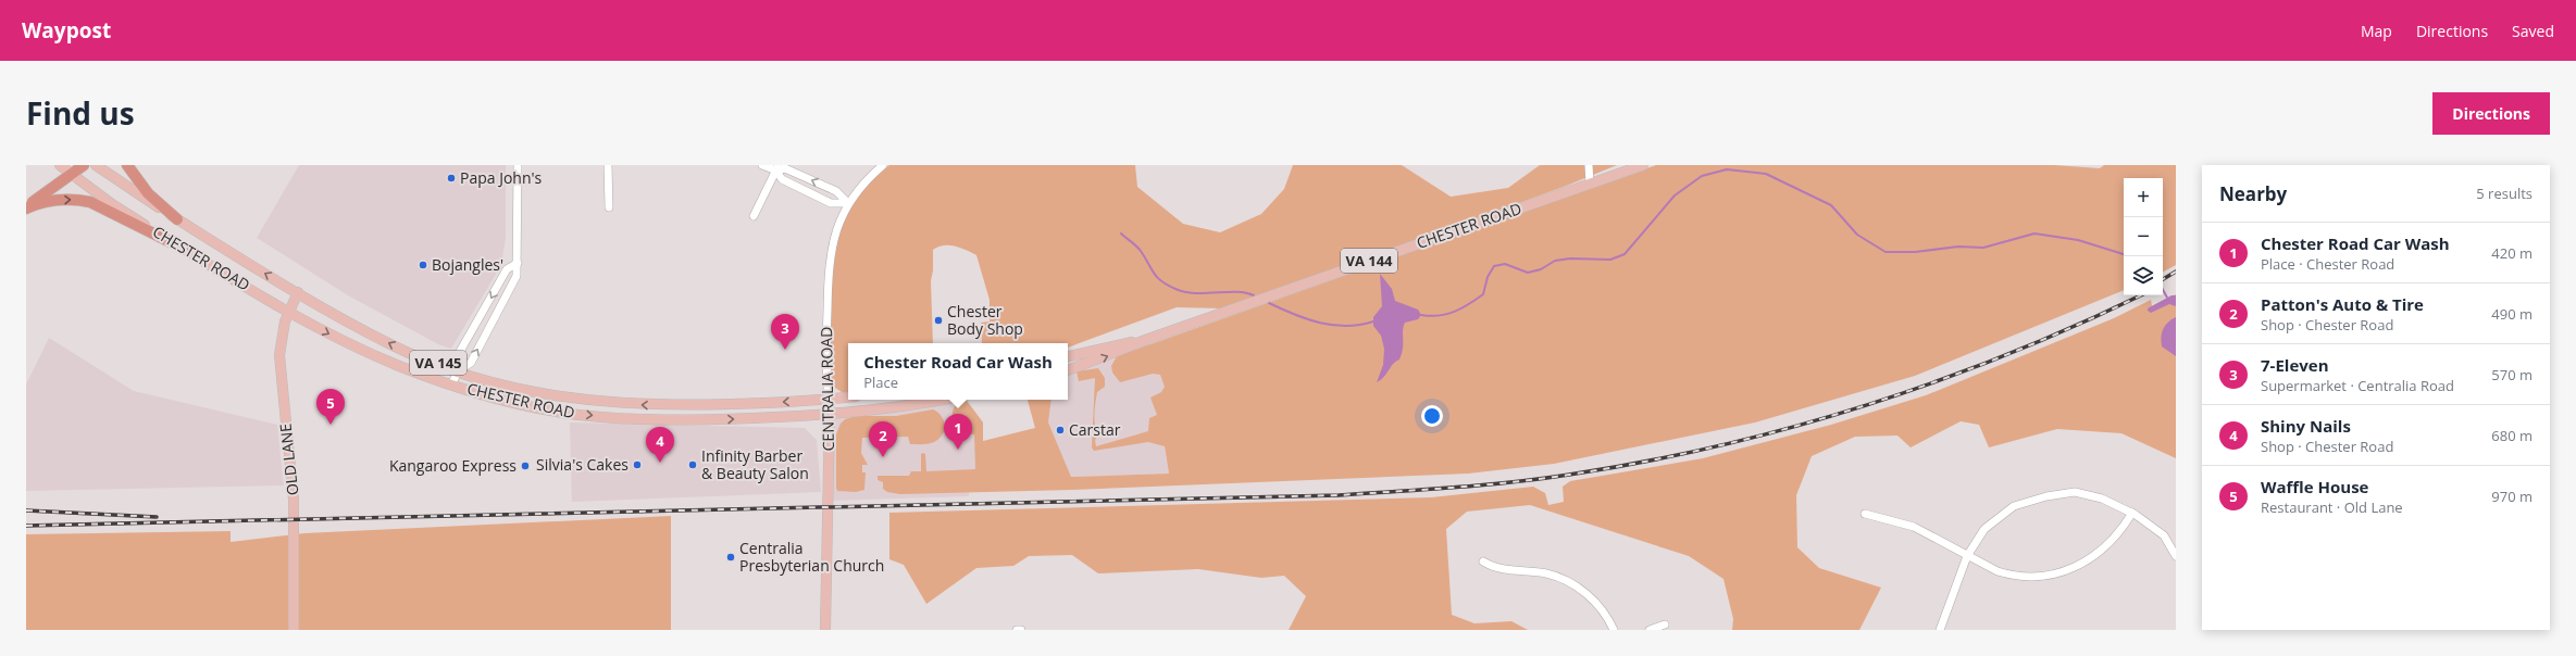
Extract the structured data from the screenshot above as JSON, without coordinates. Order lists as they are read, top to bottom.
{
  "streets": {
    "main road": [
      "CHESTER ROAD",
      "VA 144",
      "VA 145",
      "CENTRALIA ROAD",
      "OLD LANE"
    ]
  },
  "crossings": [
    ["CHESTER ROAD", "CENTRALIA ROAD"],
    ["CHESTER ROAD", "OLD LANE"]
  ],
  "places": [
    "Papa John's",
    "Bojangles'",
    "Chester Body Shop",
    "Carstar",
    "Silvia's Cakes",
    "Infinity Barber & Beauty Salon",
    "Kangaroo Express",
    "Centralia Presbyterian Church"
  ],
  "page": {
    "header": "Waypost",
    "nav": ["Map", "Directions", "Saved"],
    "title": "Find us",
    "buttons": "Directions",
    "heading": ["Nearby", "5 results"],
    "map_buttons": ["+", "−"],
    "list": [
      {
        "mark": "1",
        "name": "Chester Road Car Wash",
        "note": "Place · Chester Road",
        "value": "420 m"
      },
      {
        "mark": "2",
        "name": "Patton's Auto & Tire",
        "note": "Shop · Chester Road",
        "value": "490 m"
      },
      {
        "mark": "3",
        "name": "7-Eleven",
        "note": "Supermarket · Centralia Road",
        "value": "570 m"
      },
      {
        "mark": "4",
        "name": "Shiny Nails",
        "note": "Shop · Chester Road",
        "value": "680 m"
      },
      {
        "mark": "5",
        "name": "Waffle House",
        "note": "Restaurant · Old Lane",
        "value": "970 m"
      }
    ],
    "pins": [
      "3",
      "5",
      "1",
      "2",
      "4"
    ],
    "popup": ["Chester Road Car Wash", "Place"]
  }
}
